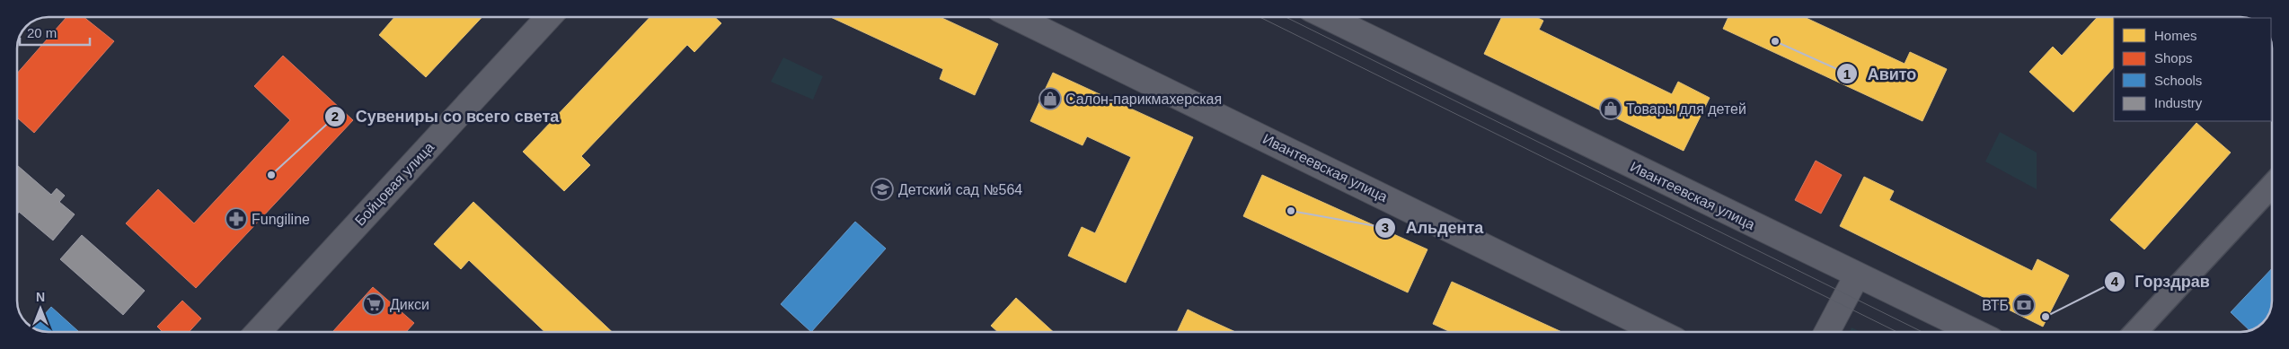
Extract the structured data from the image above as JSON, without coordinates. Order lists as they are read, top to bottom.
{
  "streets": {
    "street": ["Ивантеевская улица", "Бойцовая улица"]
  },
  "places": {
    "other": [
      "Авито",
      "Сувениры со всего света",
      "Альдента",
      "Горздрав"
    ],
    "shop": ["Салон-парикмахерская", "Товары для детей"],
    "school or university": ["Детский сад №564"],
    "pharmacy": ["Fungiline"],
    "supermarket": ["Дикси"],
    "bank": ["ВТБ"]
  },
  "legend": [
    "Homes",
    "Shops",
    "Schools",
    "Industry"
  ],
  "scale_bar": "20 m",
  "north": "top"
}
